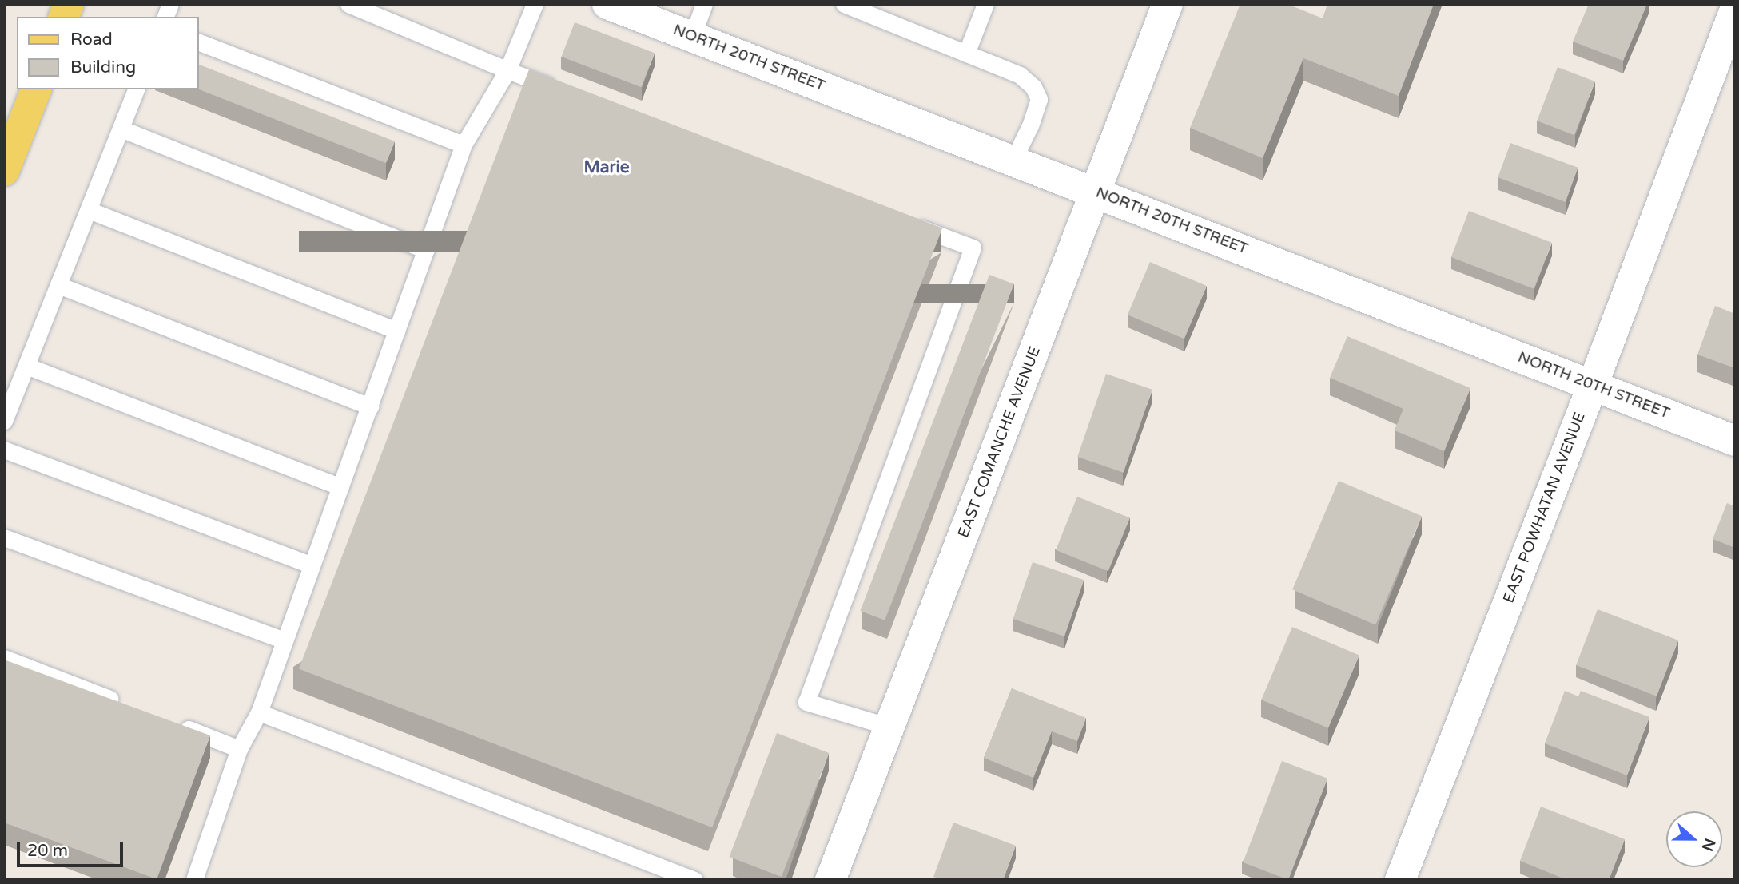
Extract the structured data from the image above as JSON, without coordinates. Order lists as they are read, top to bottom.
{
  "streets": {
    "street": ["NORTH 20TH STREET", "EAST COMANCHE AVENUE", "EAST POWHATAN AVENUE"]
  },
  "crossings": [
    ["NORTH 20TH STREET", "EAST COMANCHE AVENUE"],
    ["NORTH 20TH STREET", "EAST POWHATAN AVENUE"]
  ],
  "districts": ["Marie"],
  "legend": ["Road", "Building"],
  "scale_bar": "20 m",
  "north": "right"
}
